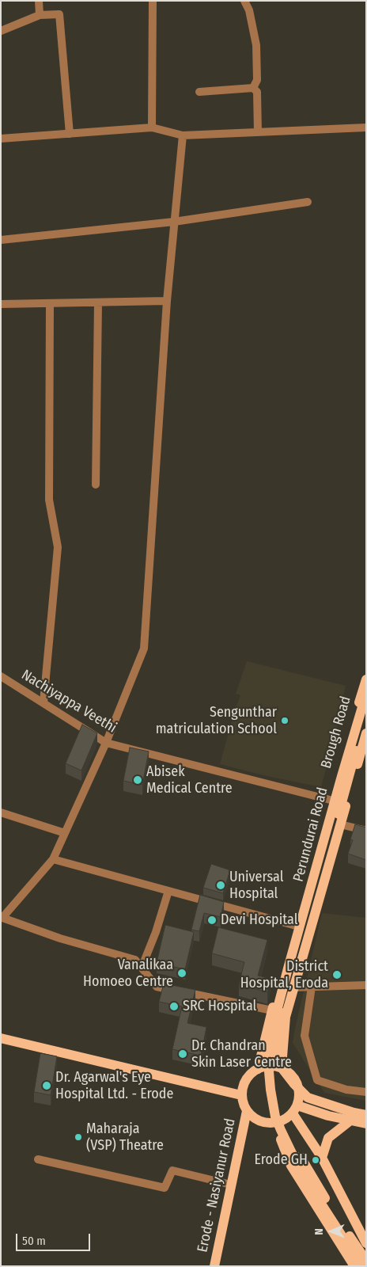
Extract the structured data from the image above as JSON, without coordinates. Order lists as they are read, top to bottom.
{
  "streets": {
    "main road": ["Brough Road", "Perundurai Road", "Erode - Nasiyanur Road"],
    "street": ["Nachiyappa Veethi"]
  },
  "crossings": [
    ["Nachiyappa Veethi", "Brough Road"],
    ["Brough Road", "Erode - Nasiyanur Road"]
  ],
  "places": [
    "Sengunthar matriculation School",
    "Abisek Medical Centre",
    "Universal Hospital",
    "Devi Hospital",
    "Vanalikaa Homoeo Centre",
    "District Hospital, Eroda",
    "SRC Hospital",
    "Dr. Chandran Skin Laser Centre",
    "Dr. Agarwal's Eye Hospital Ltd. - Erode",
    "Maharaja (VSP) Theatre",
    "Erode GH"
  ],
  "scale_bar": "50 m",
  "north": "left"
}
